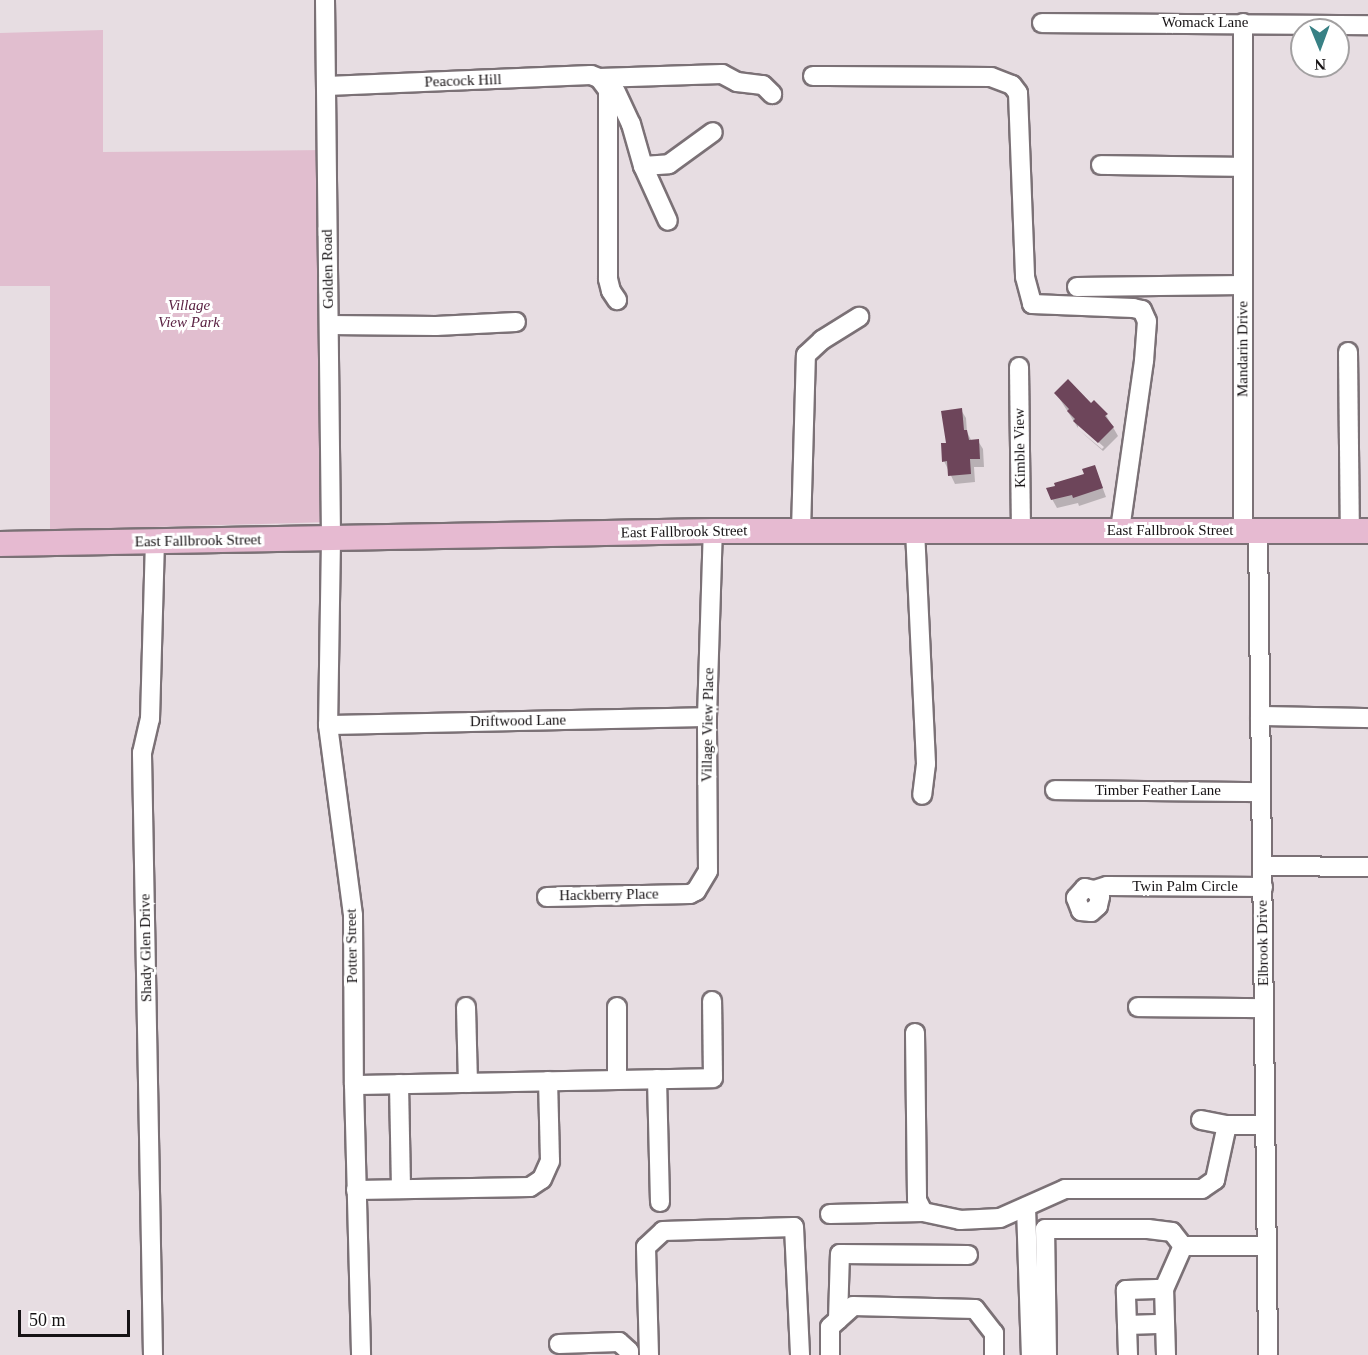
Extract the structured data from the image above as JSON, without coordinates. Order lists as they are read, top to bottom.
{
  "streets": {
    "main road": ["East Fallbrook Street"],
    "street": [
      "Womack Lane",
      "Peacock Hill",
      "Golden Road",
      "Mandarin Drive",
      "Kimble View",
      "Driftwood Lane",
      "Village View Place",
      "Timber Feather Lane",
      "Twin Palm Circle",
      "Hackberry Place",
      "Elbrook Drive",
      "Potter Street",
      "Shady Glen Drive"
    ]
  },
  "crossings": [
    ["Womack Lane", "Mandarin Drive"],
    ["Peacock Hill", "Golden Road"],
    ["Golden Road", "East Fallbrook Street"],
    ["Golden Road", "Potter Street"],
    ["Mandarin Drive", "East Fallbrook Street"],
    ["Mandarin Drive", "Elbrook Drive"],
    ["Kimble View", "East Fallbrook Street"],
    ["East Fallbrook Street", "Village View Place"],
    ["East Fallbrook Street", "Elbrook Drive"],
    ["East Fallbrook Street", "Potter Street"],
    ["East Fallbrook Street", "Shady Glen Drive"],
    ["Driftwood Lane", "Village View Place"],
    ["Driftwood Lane", "Potter Street"],
    ["Village View Place", "Hackberry Place"],
    ["Timber Feather Lane", "Elbrook Drive"],
    ["Twin Palm Circle", "Elbrook Drive"]
  ],
  "parks": ["Village View Park"],
  "scale_bar": "50 m",
  "north": "bottom"
}
